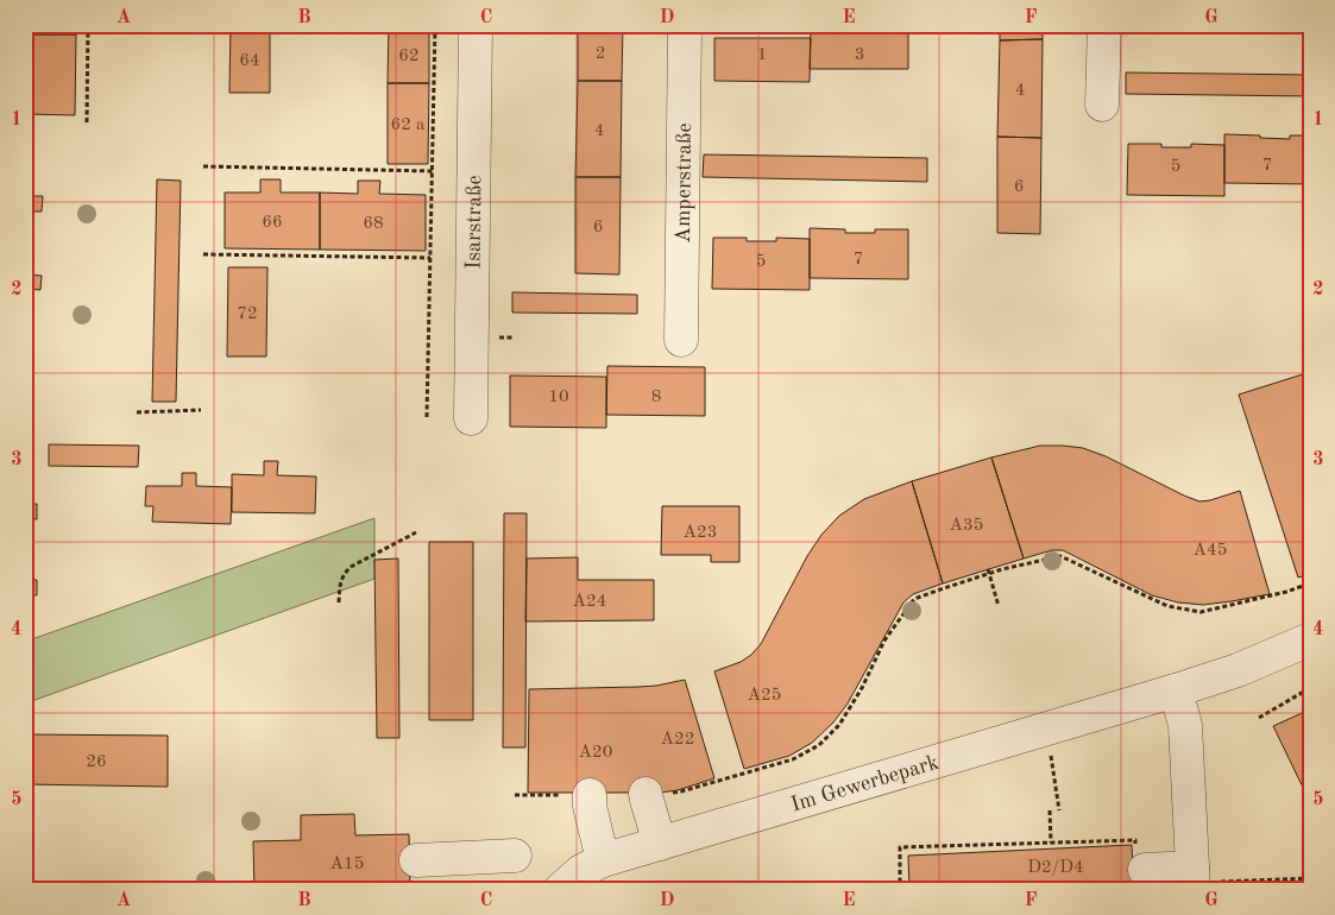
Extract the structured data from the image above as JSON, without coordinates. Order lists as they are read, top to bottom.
{
  "streets": {
    "street": ["Amperstraße", "Isarstraße", "Im Gewerbepark"]
  },
  "house_numbers": [
    "2",
    "1",
    "3",
    "62",
    "64",
    "4",
    "62 a",
    "4",
    "7",
    "5",
    "6",
    "66",
    "68",
    "6",
    "7",
    "5",
    "72",
    "10",
    "8",
    "A35",
    "A23",
    "A45",
    "A24",
    "A25",
    "A22",
    "A20",
    "26",
    "A15",
    "D2/D4"
  ],
  "grid": {
    "columns": [
      "A",
      "B",
      "C",
      "D",
      "E",
      "F",
      "G"
    ],
    "rows": [
      "1",
      "2",
      "3",
      "4",
      "5"
    ]
  }
}
